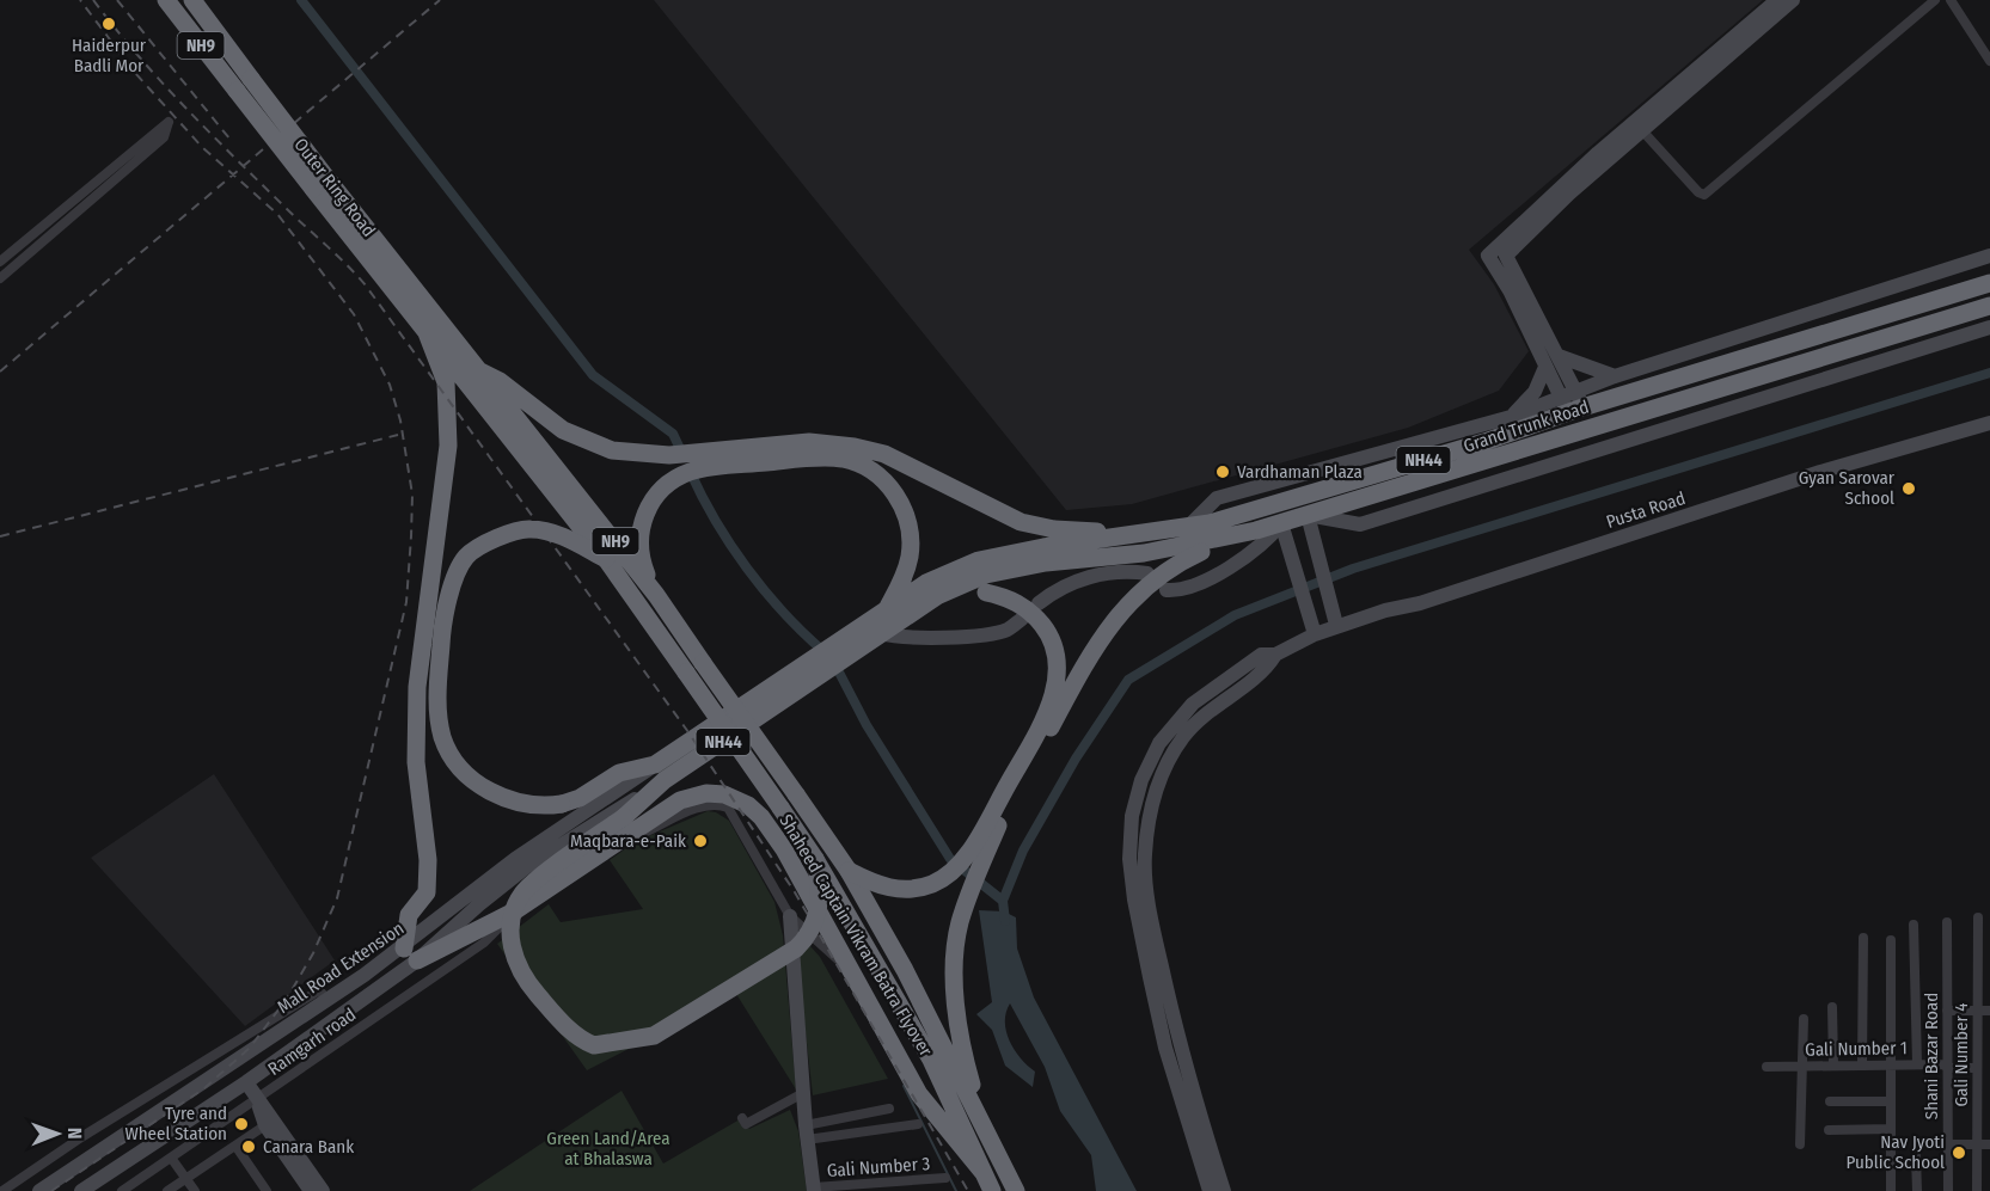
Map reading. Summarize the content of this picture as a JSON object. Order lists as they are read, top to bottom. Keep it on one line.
{"streets":{"highway":["NH9","Outer Ring Road","Grand Trunk Road","NH44","Shaheed Captain Vikram Batra Flyover"],"main road":["Pusta Road","Mall Road Extension"],"street":["Ramgarh road","Gali Number 1","Gali Number 4","Shani Bazar Road","Gali Number 3"]},"crossings":[["Outer Ring Road","Shaheed Captain Vikram Batra Flyover"],["Grand Trunk Road","NH44"],["NH44","Mall Road Extension"],["Gali Number 1","Gali Number 4"],["Gali Number 1","Shani Bazar Road"]],"parks":["Green Land/Area at Bhalaswa"],"places":["Haiderpur Badli Mor","Vardhaman Plaza","Gyan Sarovar School","Maqbara-e-Paik","Tyre and Wheel Station","Canara Bank","Nav Jyoti Public School"],"north":"right"}
